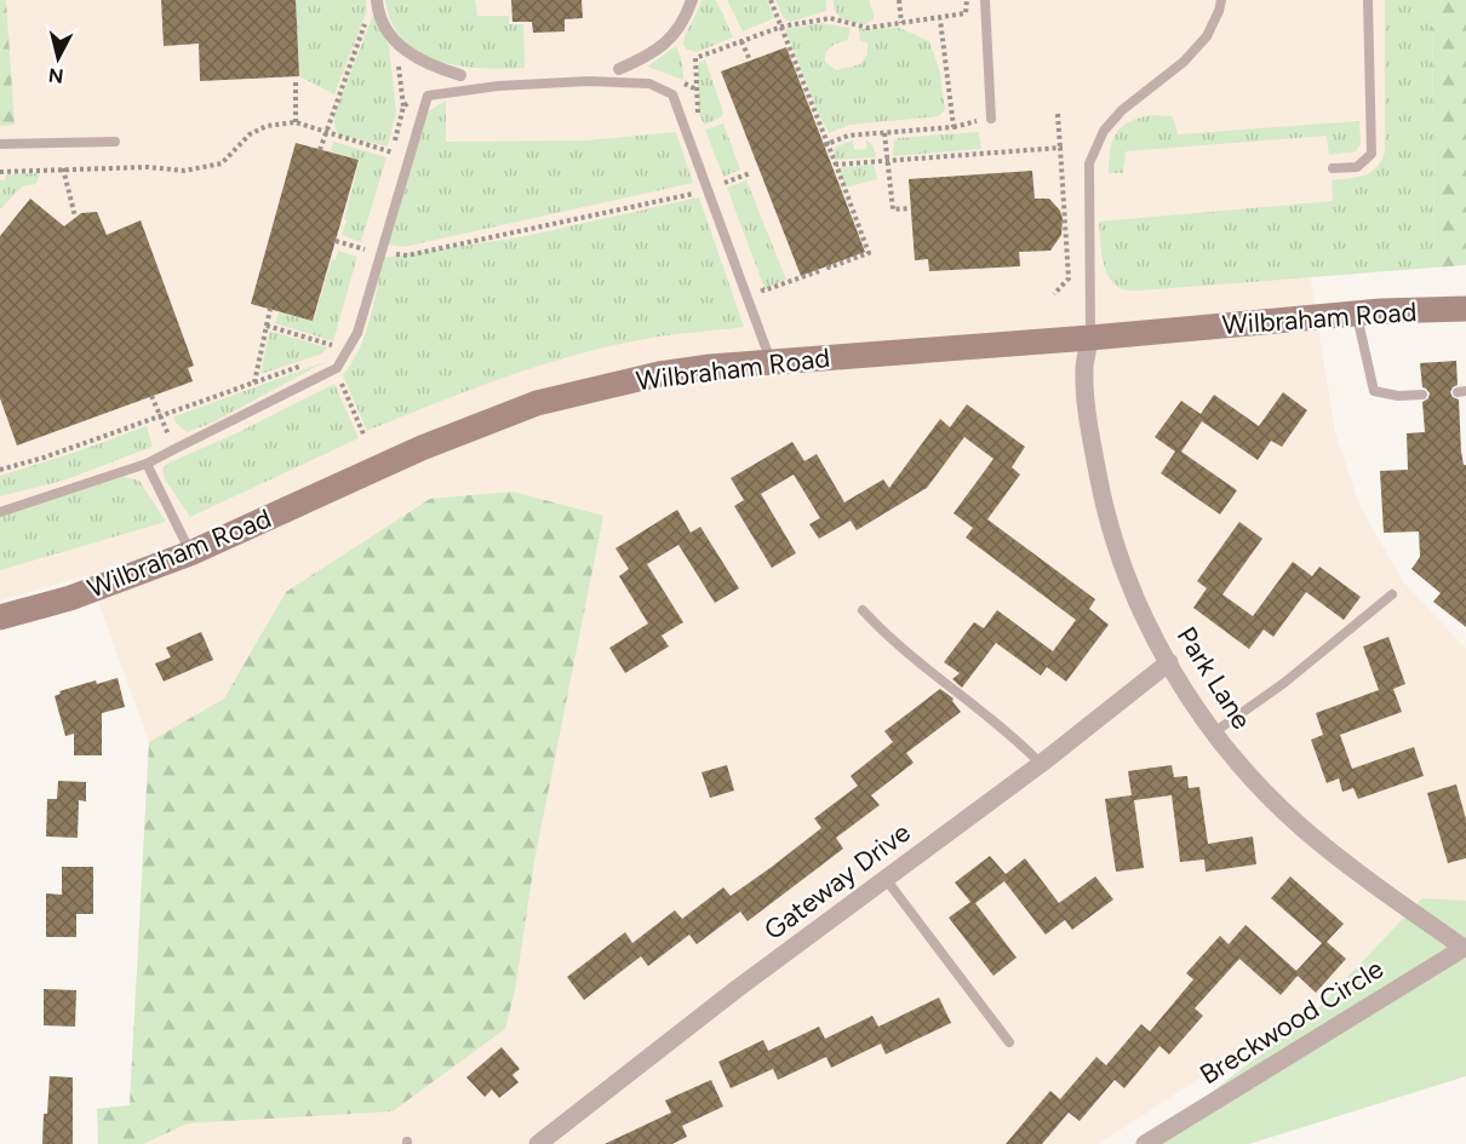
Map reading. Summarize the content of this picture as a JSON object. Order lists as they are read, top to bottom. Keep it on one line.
{"streets":{"main road":["Wilbraham Road"],"street":["Park Lane","Gateway Drive","Breckwood Circle"]},"crossings":[["Wilbraham Road","Park Lane"],["Park Lane","Gateway Drive"],["Park Lane","Breckwood Circle"]],"north":"bottom"}
